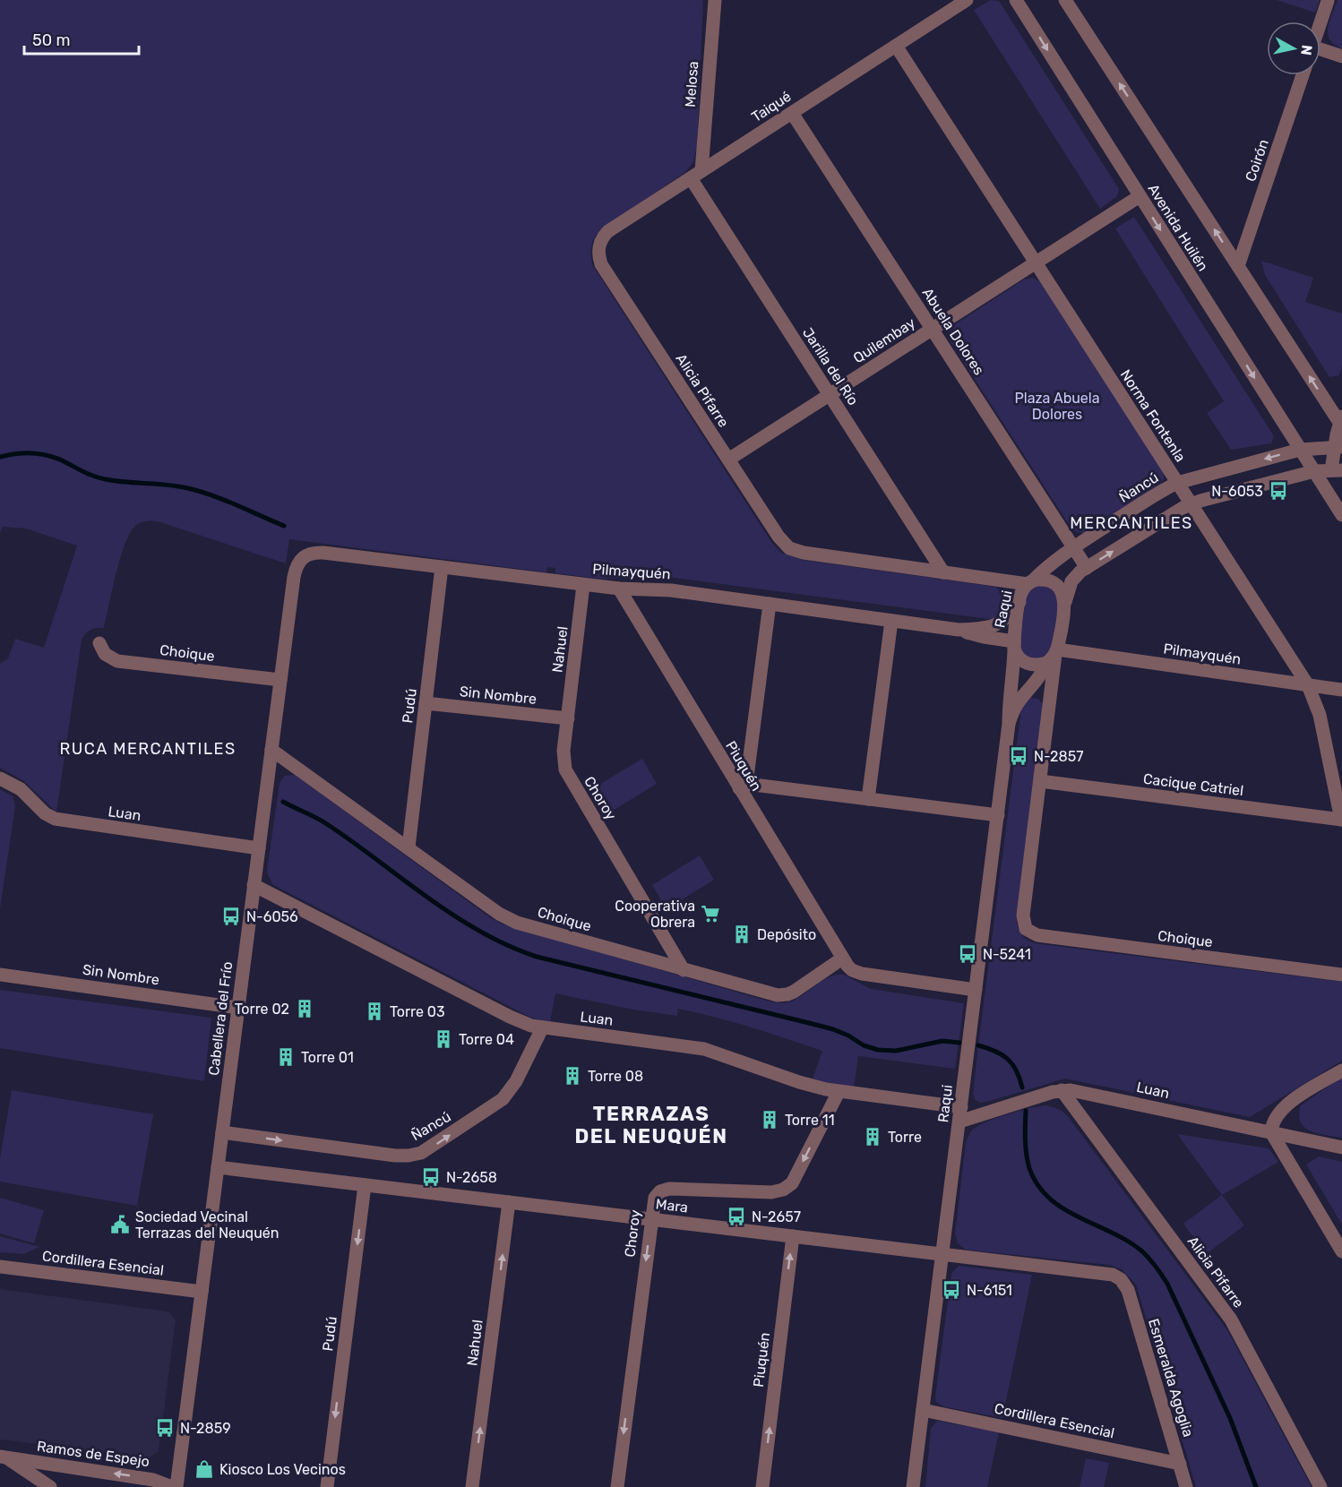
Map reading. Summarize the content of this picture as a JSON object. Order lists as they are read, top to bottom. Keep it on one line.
{"streets":{"street":["Melosa","Taiqué","Coirón","Avenida Huilén","Abuela Dolores","Quilembay","Jarilla del Río","Alicia Pifarre","Norma Fontenla","Ñancú","Pilmayquén","Raqui","Nahuel","Choique","Sin Nombre","Pudú","Piuquén","Cacique Catriel","Choroy","Luan","Cabellera del Frío","Mara","Cordillera Esencial","Esmeralda Agoglia","Ramos de Espejo"]},"crossings":[["Melosa","Taiqué"],["Melosa","Jarilla del Río"],["Taiqué","Abuela Dolores"],["Taiqué","Jarilla del Río"],["Taiqué","Alicia Pifarre"],["Taiqué","Norma Fontenla"],["Coirón","Avenida Huilén"],["Avenida Huilén","Quilembay"],["Avenida Huilén","Ñancú"],["Abuela Dolores","Quilembay"],["Abuela Dolores","Ñancú"],["Quilembay","Jarilla del Río"],["Quilembay","Alicia Pifarre"],["Quilembay","Norma Fontenla"],["Jarilla del Río","Alicia Pifarre"],["Alicia Pifarre","Luan"],["Norma Fontenla","Ñancú"],["Norma Fontenla","Pilmayquén"],["Norma Fontenla","Cacique Catriel"],["Ñancú","Raqui"],["Ñancú","Luan"],["Ñancú","Cabellera del Frío"],["Pilmayquén","Raqui"],["Pilmayquén","Nahuel"],["Pilmayquén","Pudú"],["Pilmayquén","Piuquén"],["Pilmayquén","Cabellera del Frío"],["Raqui","Choique"],["Raqui","Cacique Catriel"],["Raqui","Luan"],["Raqui","Mara"],["Raqui","Cordillera Esencial"],["Nahuel","Sin Nombre"],["Nahuel","Choroy"],["Nahuel","Mara"],["Choique","Pudú"],["Choique","Piuquén"],["Choique","Choroy"],["Choique","Cabellera del Frío"],["Sin Nombre","Pudú"],["Sin Nombre","Choroy"],["Sin Nombre","Cabellera del Frío"],["Pudú","Mara"],["Piuquén","Mara"],["Choroy","Luan"],["Choroy","Mara"],["Luan","Cabellera del Frío"],["Cabellera del Frío","Mara"],["Cabellera del Frío","Cordillera Esencial"],["Mara","Esmeralda Agoglia"],["Cordillera Esencial","Esmeralda Agoglia"]],"one_way":["Nahuel","Pudú","Piuquén","Choroy"],"districts":["MERCANTILES","RUCA MERCANTILES","TERRAZAS DEL NEUQUÉN"],"parks":["Plaza Abuela Dolores"],"places":{"bus stop":["N-6053","N-2857","N-6056","N-5241","N-2658","N-2657","N-6151","N-2859"],"supermarket":["Cooperativa Obrera"],"building":["Depósito","Torre 02","Torre 03","Torre 04","Torre 01","Torre 08","Torre 11","Torre"],"public building":["Sociedad Vecinal Terrazas del Neuquén"],"shop":["Kiosco Los Vecinos"]},"scale_bar":"50 m","north":"right"}
